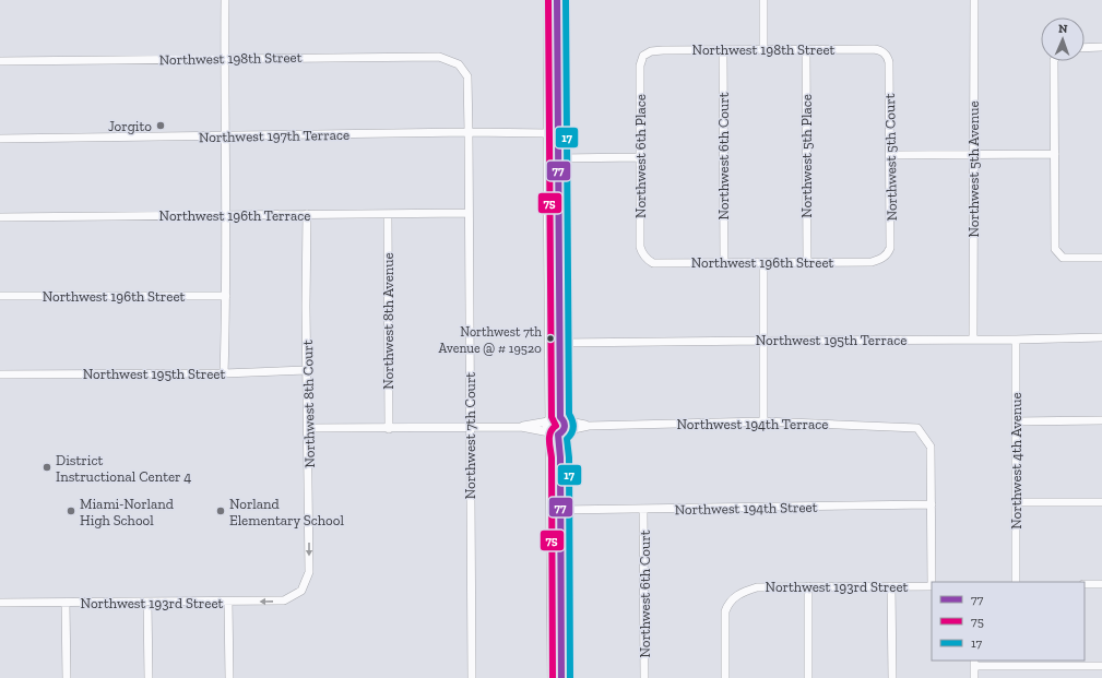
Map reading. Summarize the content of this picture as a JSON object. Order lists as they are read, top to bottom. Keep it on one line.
{"streets":{"street":["Northwest 198th Street","Northwest 197th Terrace","Northwest 6th Place","Northwest 6th Court","Northwest 5th Place","Northwest 5th Court","Northwest 5th Avenue","Northwest 196th Terrace","Northwest 196th Street","Northwest 8th Avenue","Northwest 195th Terrace","Northwest 195th Street","Northwest 8th Court","Northwest 194th Terrace","Northwest 7th Court","Northwest 4th Avenue","Northwest 194th Street","Northwest 193rd Street"]},"crossings":[["Northwest 198th Street","Northwest 6th Place"],["Northwest 198th Street","Northwest 6th Court"],["Northwest 198th Street","Northwest 5th Place"],["Northwest 198th Street","Northwest 5th Court"],["Northwest 198th Street","Northwest 7th Court"],["Northwest 197th Terrace","Northwest 7th Court"],["Northwest 6th Place","Northwest 196th Street"],["Northwest 6th Court","Northwest 196th Street"],["Northwest 6th Court","Northwest 194th Street"],["Northwest 5th Place","Northwest 196th Street"],["Northwest 5th Court","Northwest 196th Street"],["Northwest 5th Avenue","Northwest 195th Terrace"],["Northwest 196th Terrace","Northwest 8th Avenue"],["Northwest 196th Terrace","Northwest 8th Court"],["Northwest 196th Terrace","Northwest 7th Court"],["Northwest 8th Avenue","Northwest 194th Terrace"],["Northwest 195th Terrace","Northwest 4th Avenue"],["Northwest 195th Street","Northwest 8th Court"],["Northwest 8th Court","Northwest 194th Terrace"],["Northwest 8th Court","Northwest 193rd Street"],["Northwest 194th Terrace","Northwest 7th Court"],["Northwest 194th Terrace","Northwest 194th Street"]],"one_way":["Northwest 8th Court"],"places":["Jorgito","Northwest 7th Avenue @ # 19520","District Instructional Center 4","Miami-Norland High School","Norland Elementary School"],"lines":["transit line 77","transit line 75","transit line 17"],"legend":["77","75","17"],"north":"top"}
